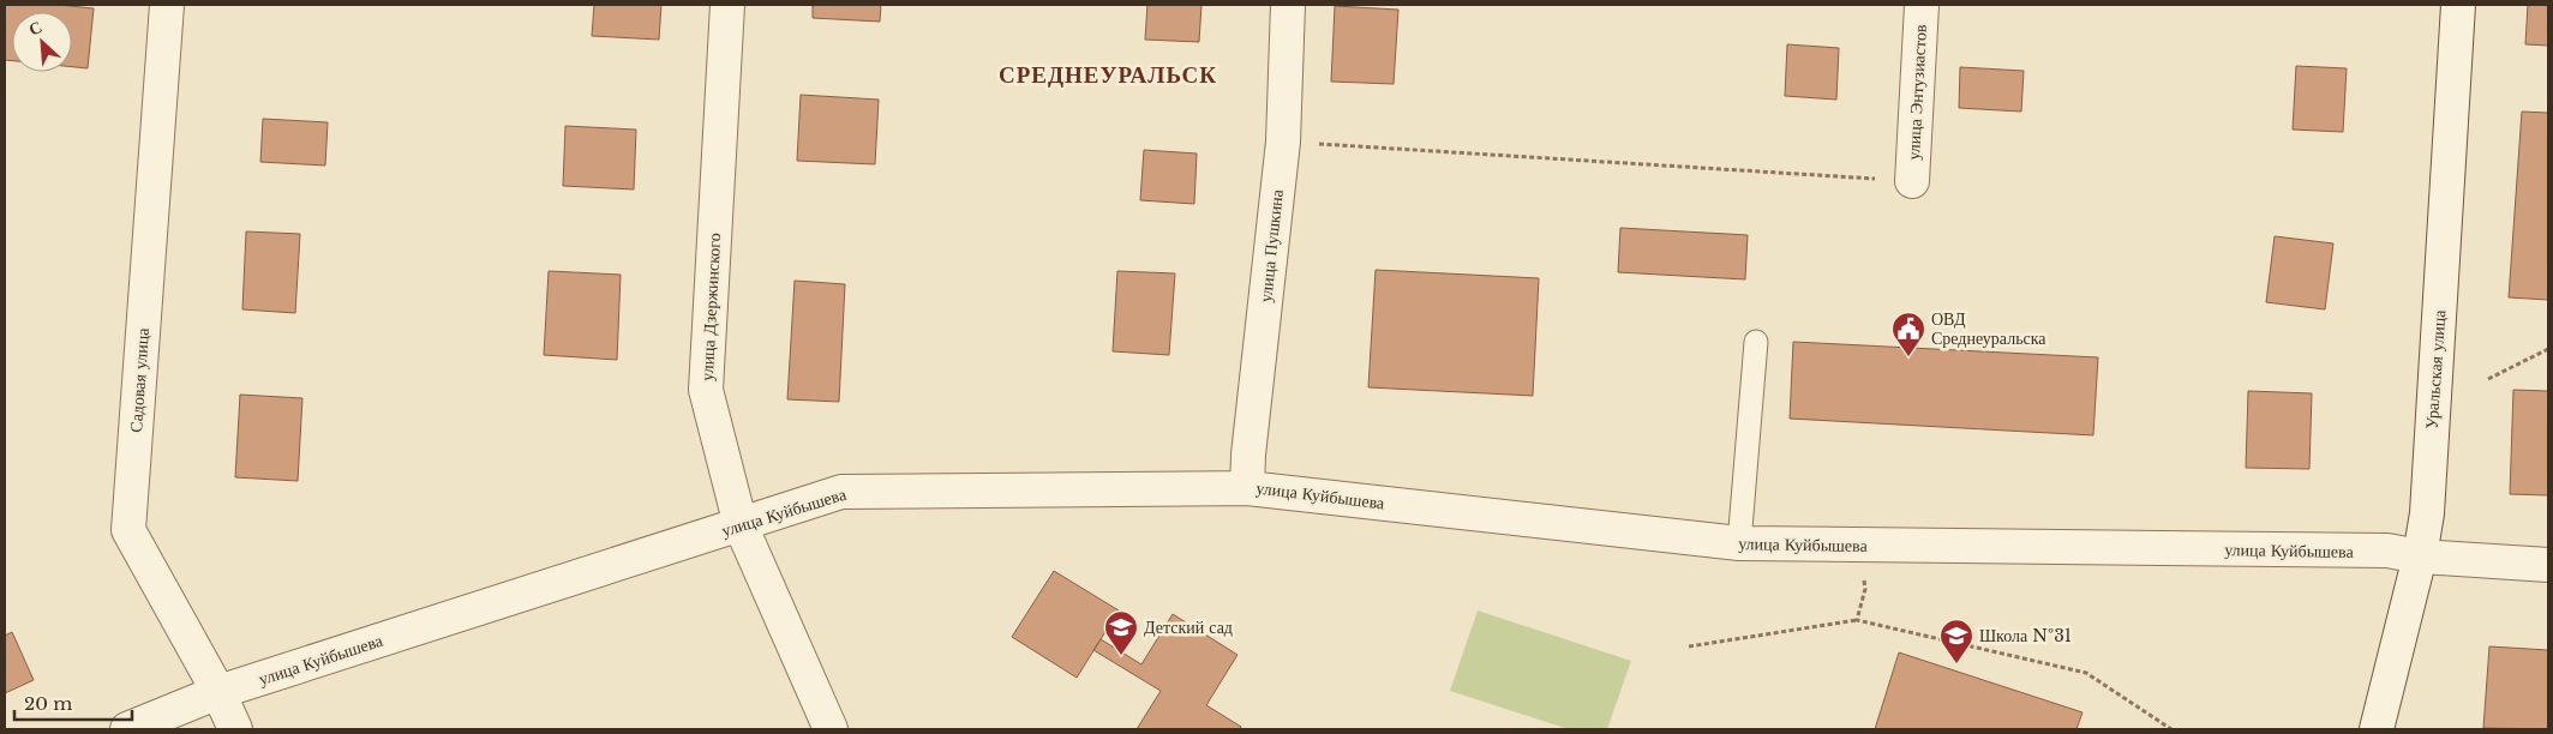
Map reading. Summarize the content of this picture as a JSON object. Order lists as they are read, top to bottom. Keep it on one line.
{"streets":{"street":["улица Энтузиастов","улица Пушкина","улица Дзержинского","Уральская улица","Садовая улица","улица Куйбышева"]},"crossings":[["улица Пушкина","улица Куйбышева"],["улица Дзержинского","улица Куйбышева"],["Уральская улица","улица Куйбышева"],["Садовая улица","улица Куйбышева"]],"districts":["СРЕДНЕУРАЛЬСК"],"places":{"public building":["ОВД Среднеуральска"],"school or university":["Детский сад","Школа №31"]},"scale_bar":"20 m","north":"top left"}
